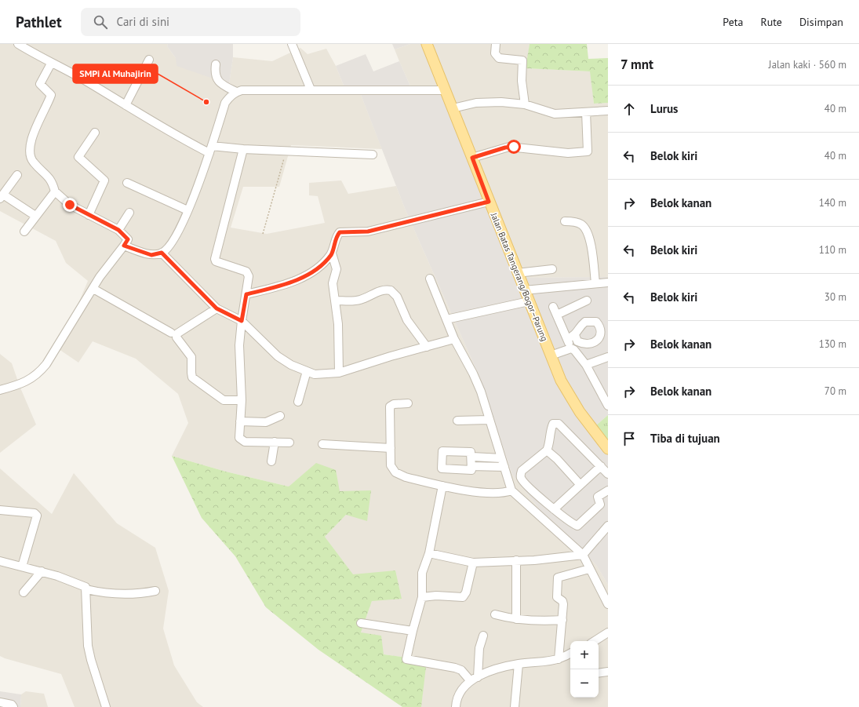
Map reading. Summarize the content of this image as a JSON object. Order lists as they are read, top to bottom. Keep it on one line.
{"streets":{"main road":["Jalan Batas Tangerang/Bogor–Parung"]},"places":["SMPi Al Muhajirin"],"page":{"header":"Pathlet","search":"Cari di sini","nav":["Peta","Rute","Disimpan"],"heading":["7 mnt","Jalan kaki · 560 m"],"list":[["Lurus","40 m"],["Belok kiri","40 m"],["Belok kanan","140 m"],["Belok kiri","110 m"],["Belok kiri","30 m"],["Belok kanan","130 m"],["Belok kanan","70 m"],"Tiba di tujuan"],"map_buttons":["+","−"]}}
